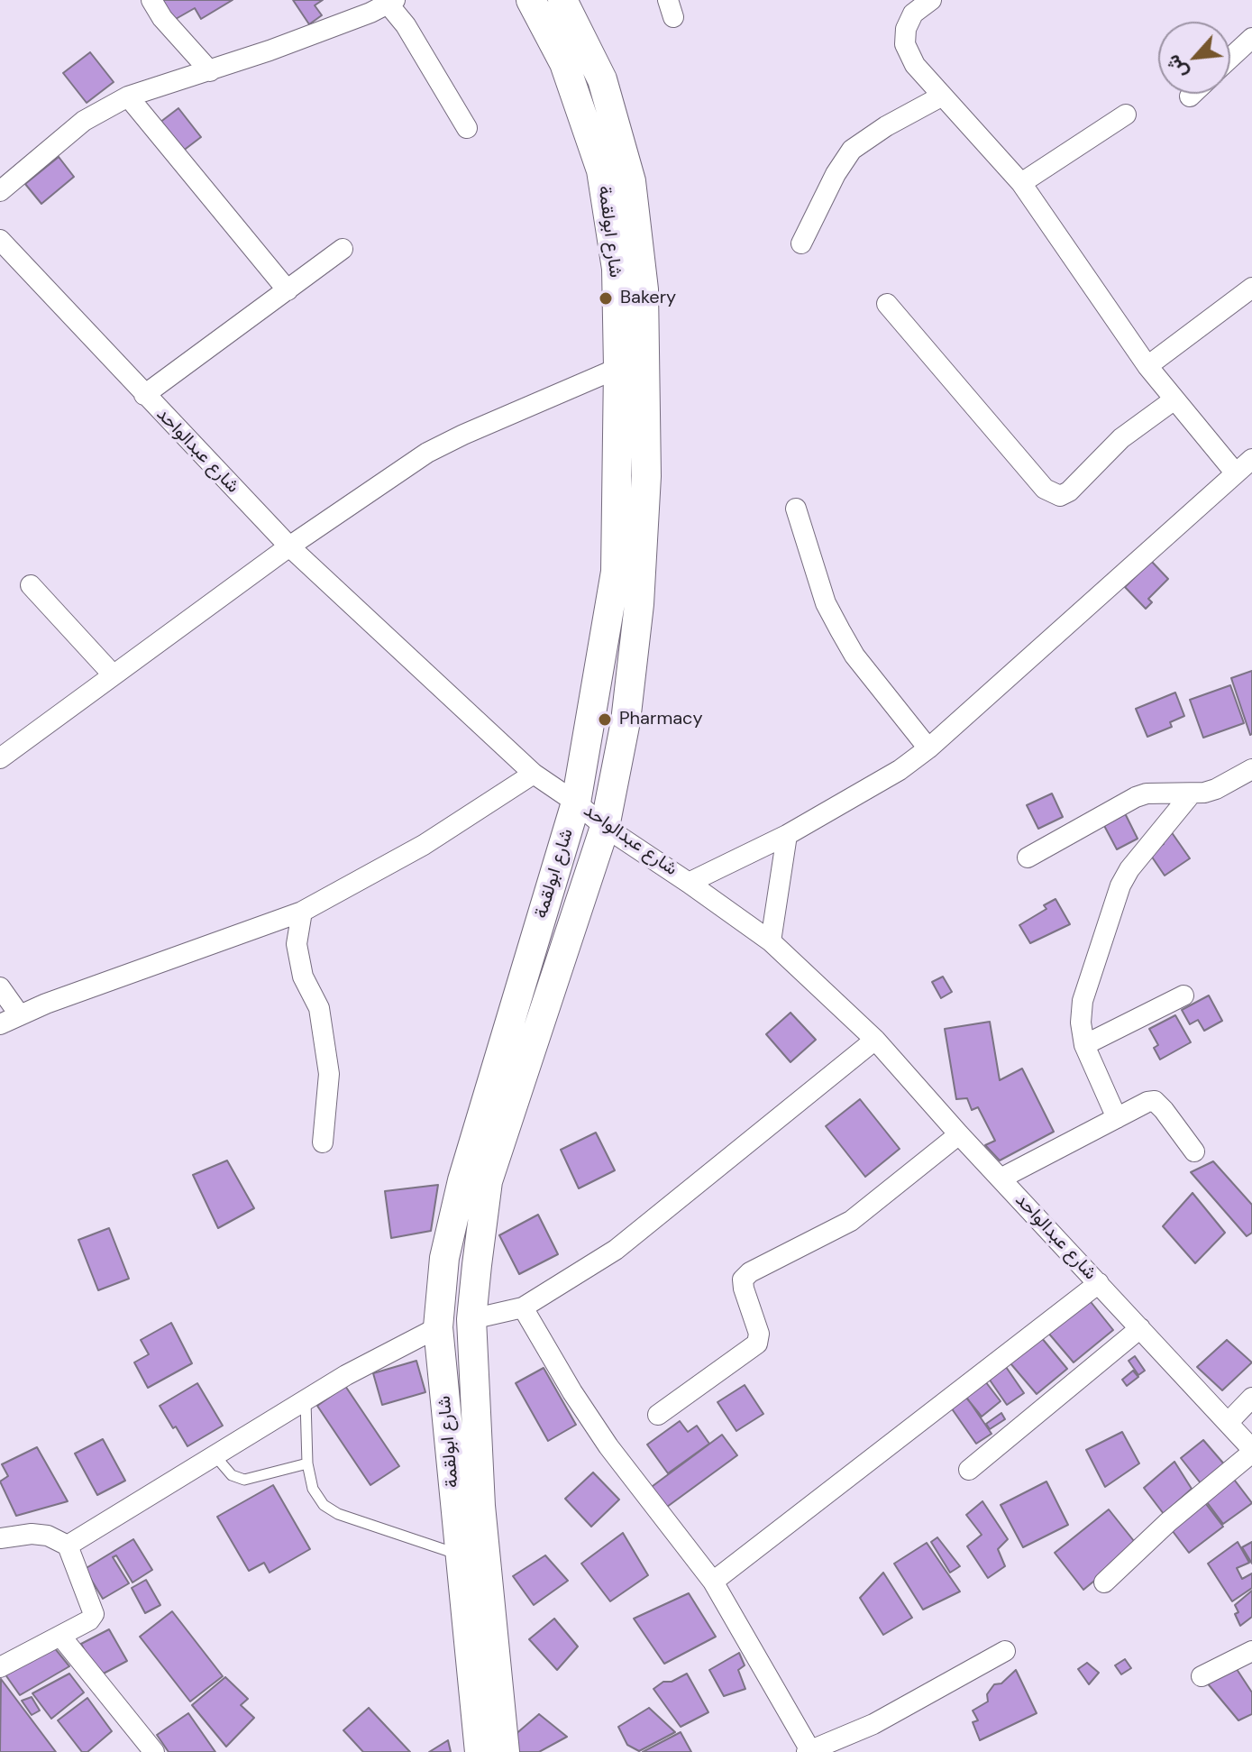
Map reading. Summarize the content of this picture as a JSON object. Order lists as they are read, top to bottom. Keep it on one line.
{"streets":{"street":["شارع ابولقمة","شارع عبدالواحد"]},"crossings":[["شارع ابولقمة","شارع عبدالواحد"]],"places":["Bakery","Pharmacy"],"north":"bottom left"}
